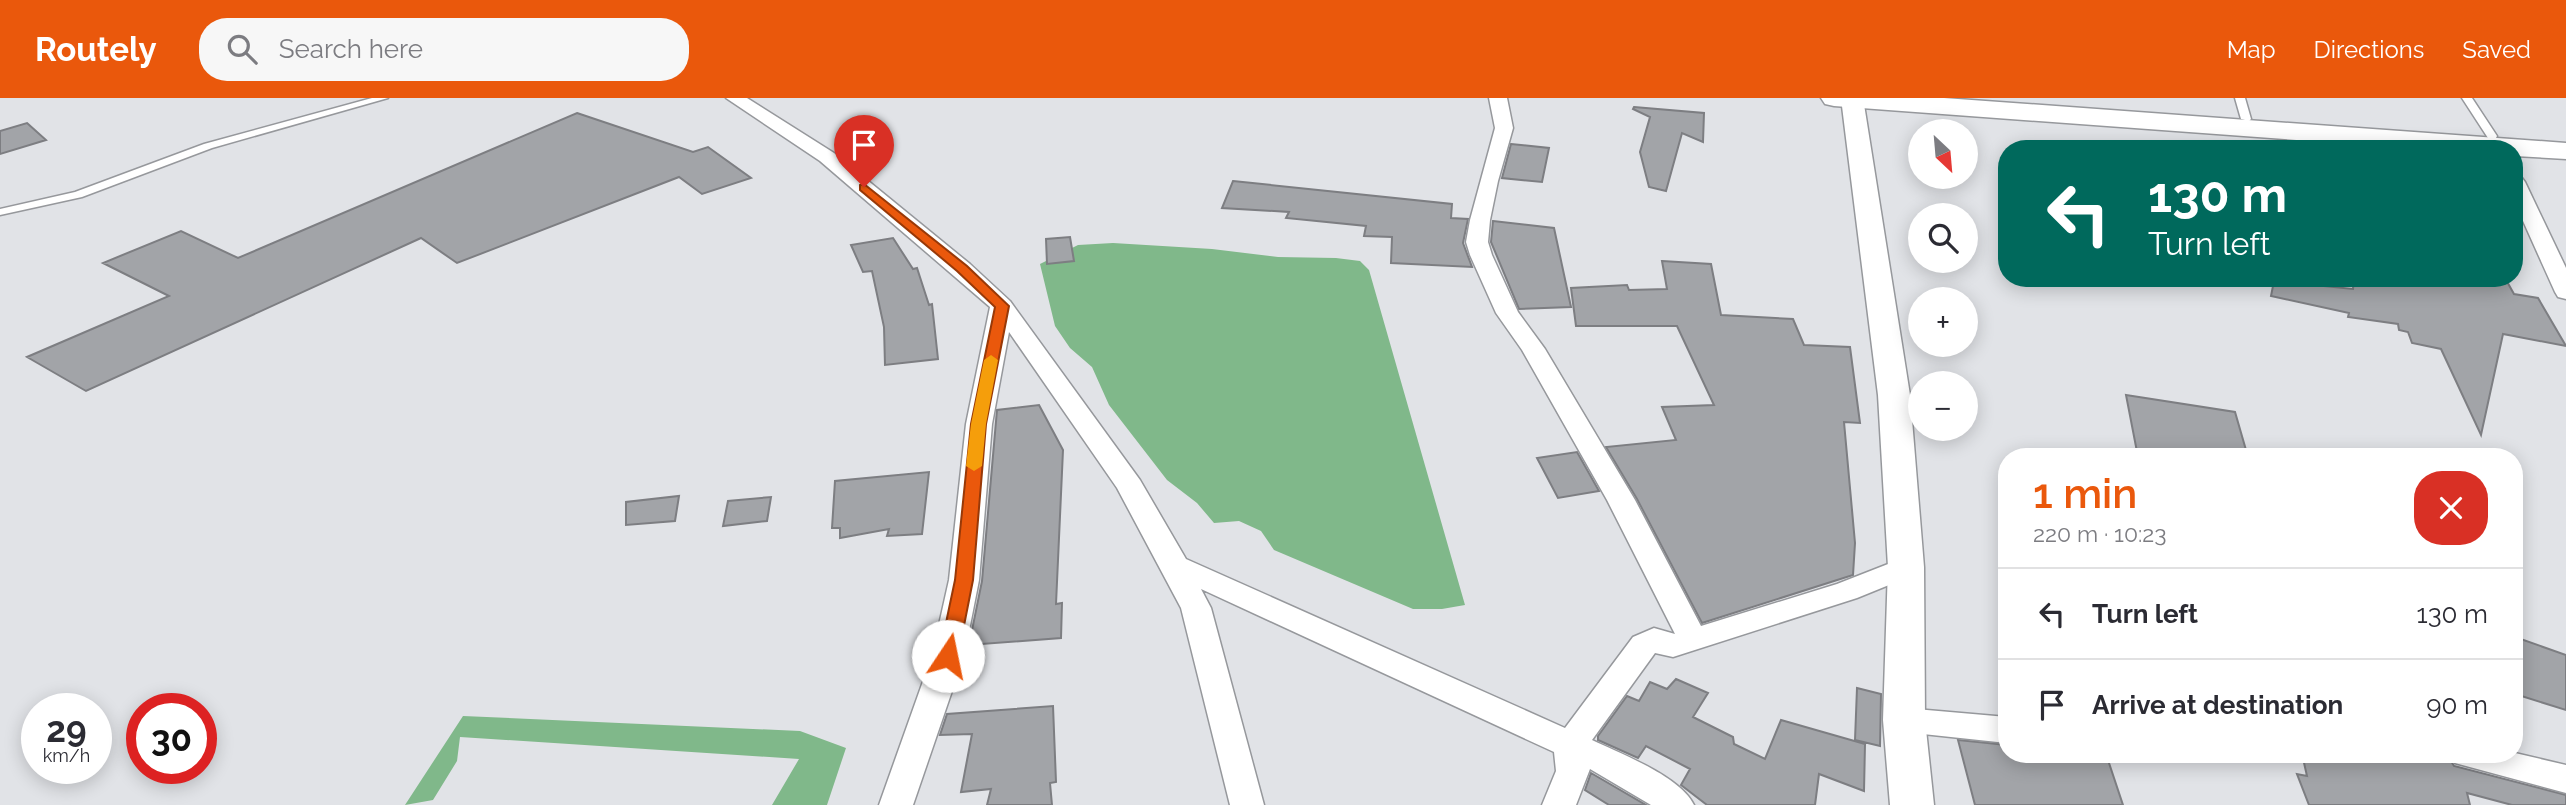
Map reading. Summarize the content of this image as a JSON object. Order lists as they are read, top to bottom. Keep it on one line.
{"north":"bottom right","page":{"header":"Routely","search":"Search here","nav":["Map","Directions","Saved"],"map_buttons":["+","−"],"turn":["130 m","Turn left"],"heading":["1 min","220 m · 10:23"],"list":[{"name":"Turn left","value":"130 m"},{"name":"Arrive at destination","value":"90 m"}],"speed":"29 km/h","limit":"30"}}
